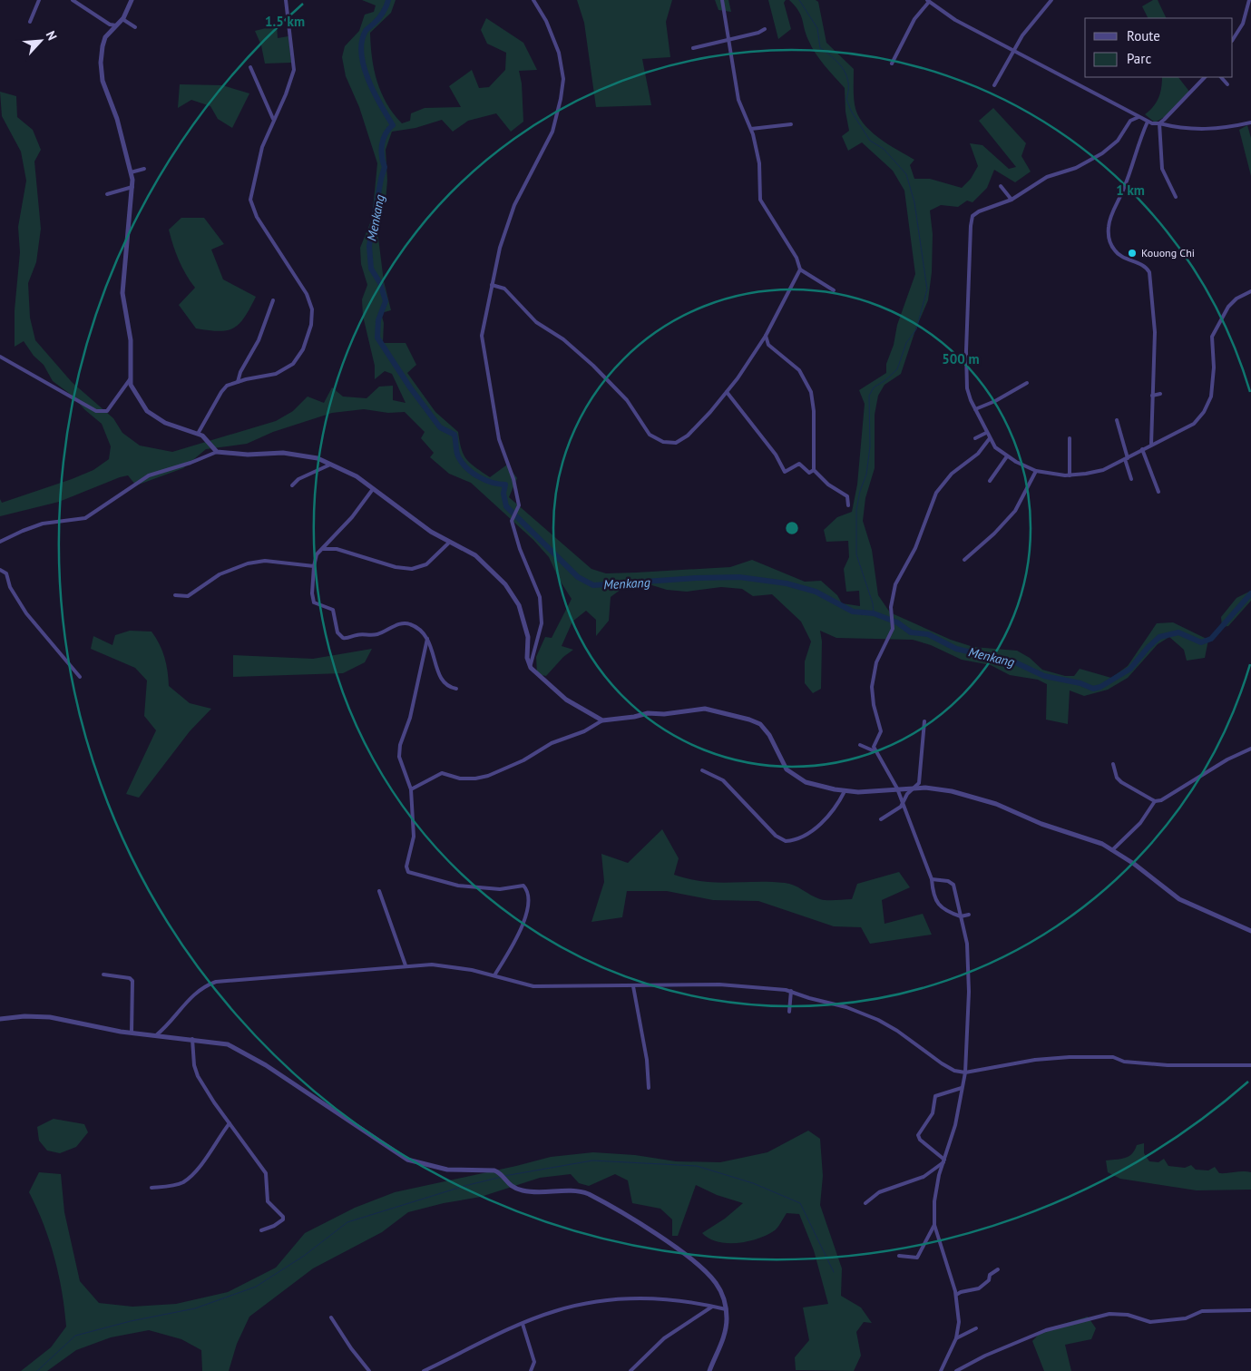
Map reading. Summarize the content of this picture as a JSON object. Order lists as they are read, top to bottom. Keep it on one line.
{"water":["Menkang"],"places":["Kouong Chi"],"legend":["Route","Parc"],"north":"top right","rings":["1.5 km","1 km","500 m"]}
